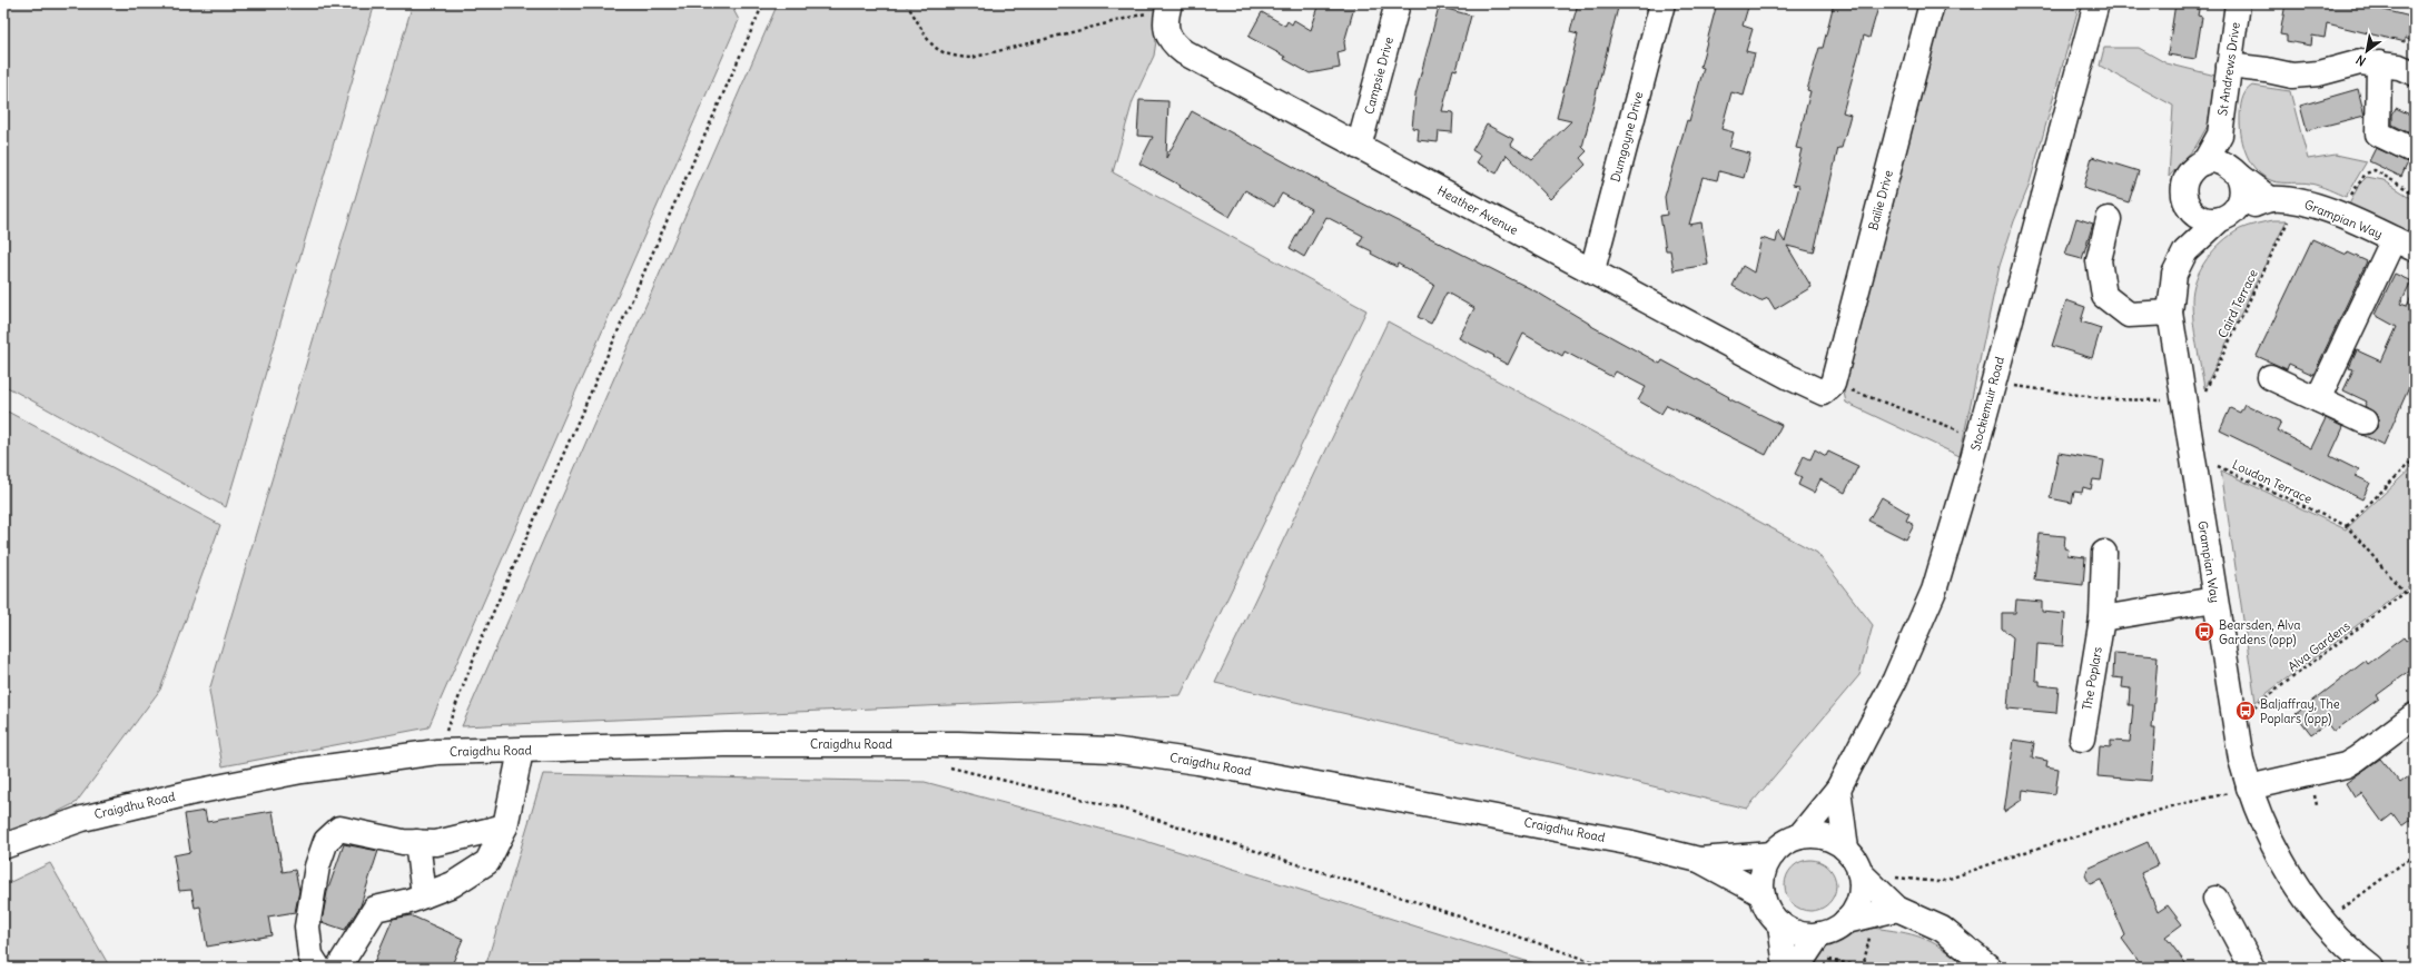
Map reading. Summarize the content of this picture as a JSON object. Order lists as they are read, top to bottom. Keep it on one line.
{"streets":{"street":["St Andrews Drive","Campsie Drive","Dumgoyne Drive","Bailie Drive","Heather Avenue","Grampian Way","Stockiemuir Road","The Poplars","Craigdhu Road"],"path":["Caird Terrace","Loudon Terrace","Alva Gardens"]},"crossings":[["St Andrews Drive","Grampian Way"],["Campsie Drive","Heather Avenue"],["Dumgoyne Drive","Heather Avenue"],["Bailie Drive","Heather Avenue"],["Grampian Way","Caird Terrace"],["Grampian Way","Loudon Terrace"],["Grampian Way","Alva Gardens"],["Stockiemuir Road","Craigdhu Road"]],"places":{"bus stop":["Bearsden, Alva Gardens (opp)","Baljaffray, The Poplars (opp)"]},"north":"bottom left"}
